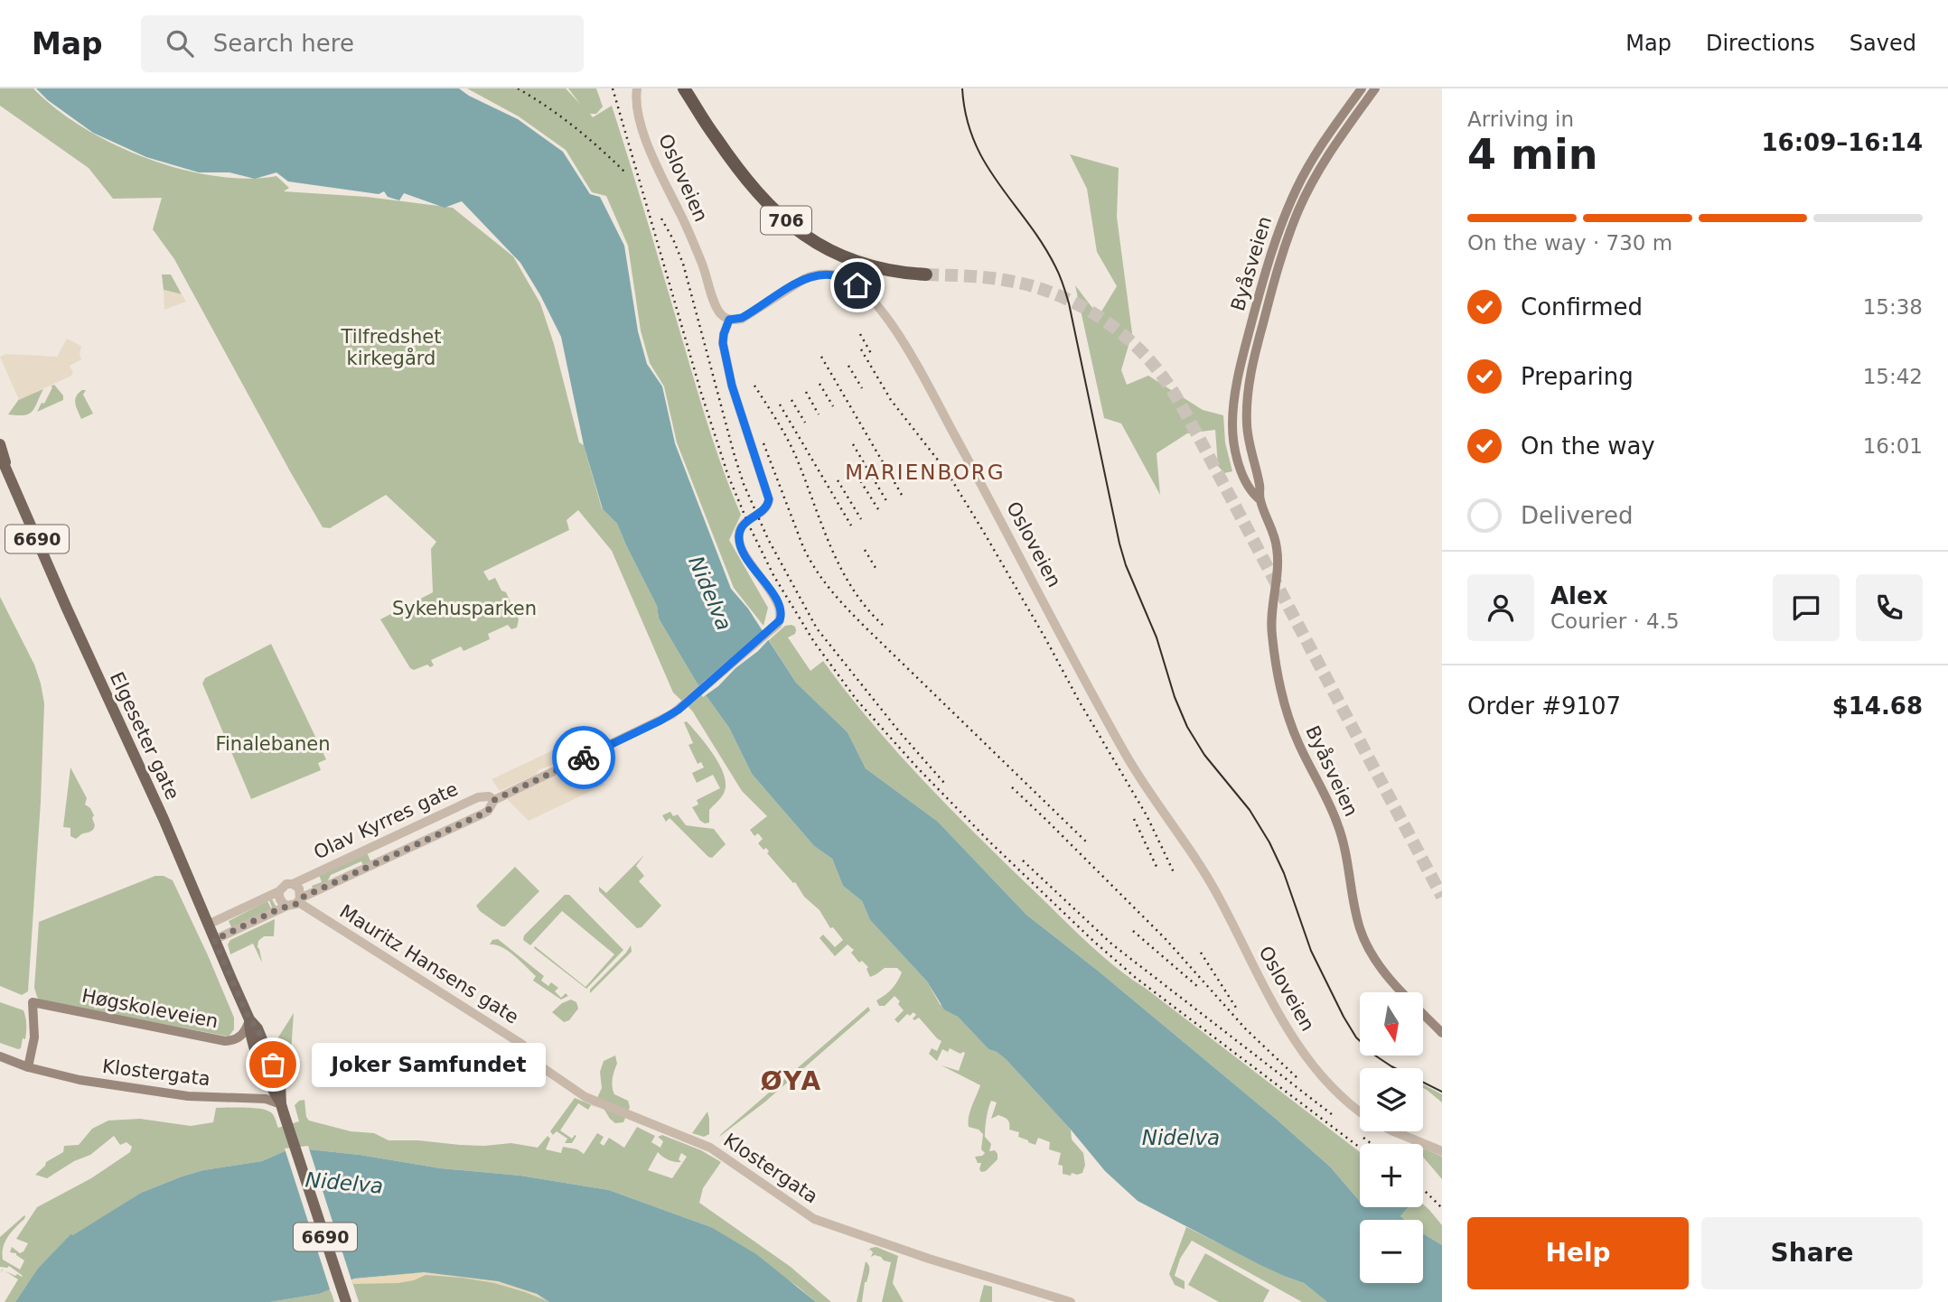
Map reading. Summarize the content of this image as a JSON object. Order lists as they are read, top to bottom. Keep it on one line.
{"streets":{"highway":["706"],"main road":["Byåsveien","6690","Elgeseter gate","Høgskoleveien","Klostergata"],"street":["Osloveien","Olav Kyrres gate","Mauritz Hansens gate"]},"crossings":[["Osloveien","Olav Kyrres gate"],["6690","Elgeseter gate"],["6690","Klostergata"],["Elgeseter gate","Høgskoleveien"],["Elgeseter gate","Klostergata"],["Olav Kyrres gate","Mauritz Hansens gate"],["Mauritz Hansens gate","Klostergata"],["Høgskoleveien","Klostergata"]],"districts":["MARIENBORG","ØYA"],"water":["Nidelva"],"parks":["Tilfredshet kirkegård","Sykehusparken","Finalebanen"],"places":["Joker Samfundet"],"north":"bottom","page":{"header":"Map","search":"Search here","nav":["Map","Directions","Saved"],"heading":["4 min","Arriving in","16:09–16:14"],"panel":["Alex","Courier · 4.5","Order #9107","$14.68"],"bar":"On the way · 730 m","list":[["Confirmed","15:38"],["Preparing","15:42"],["On the way","16:01"],"Delivered"],"map_buttons":["+","−"],"bubble":"Joker Samfundet","buttons":["Help","Share"]}}
